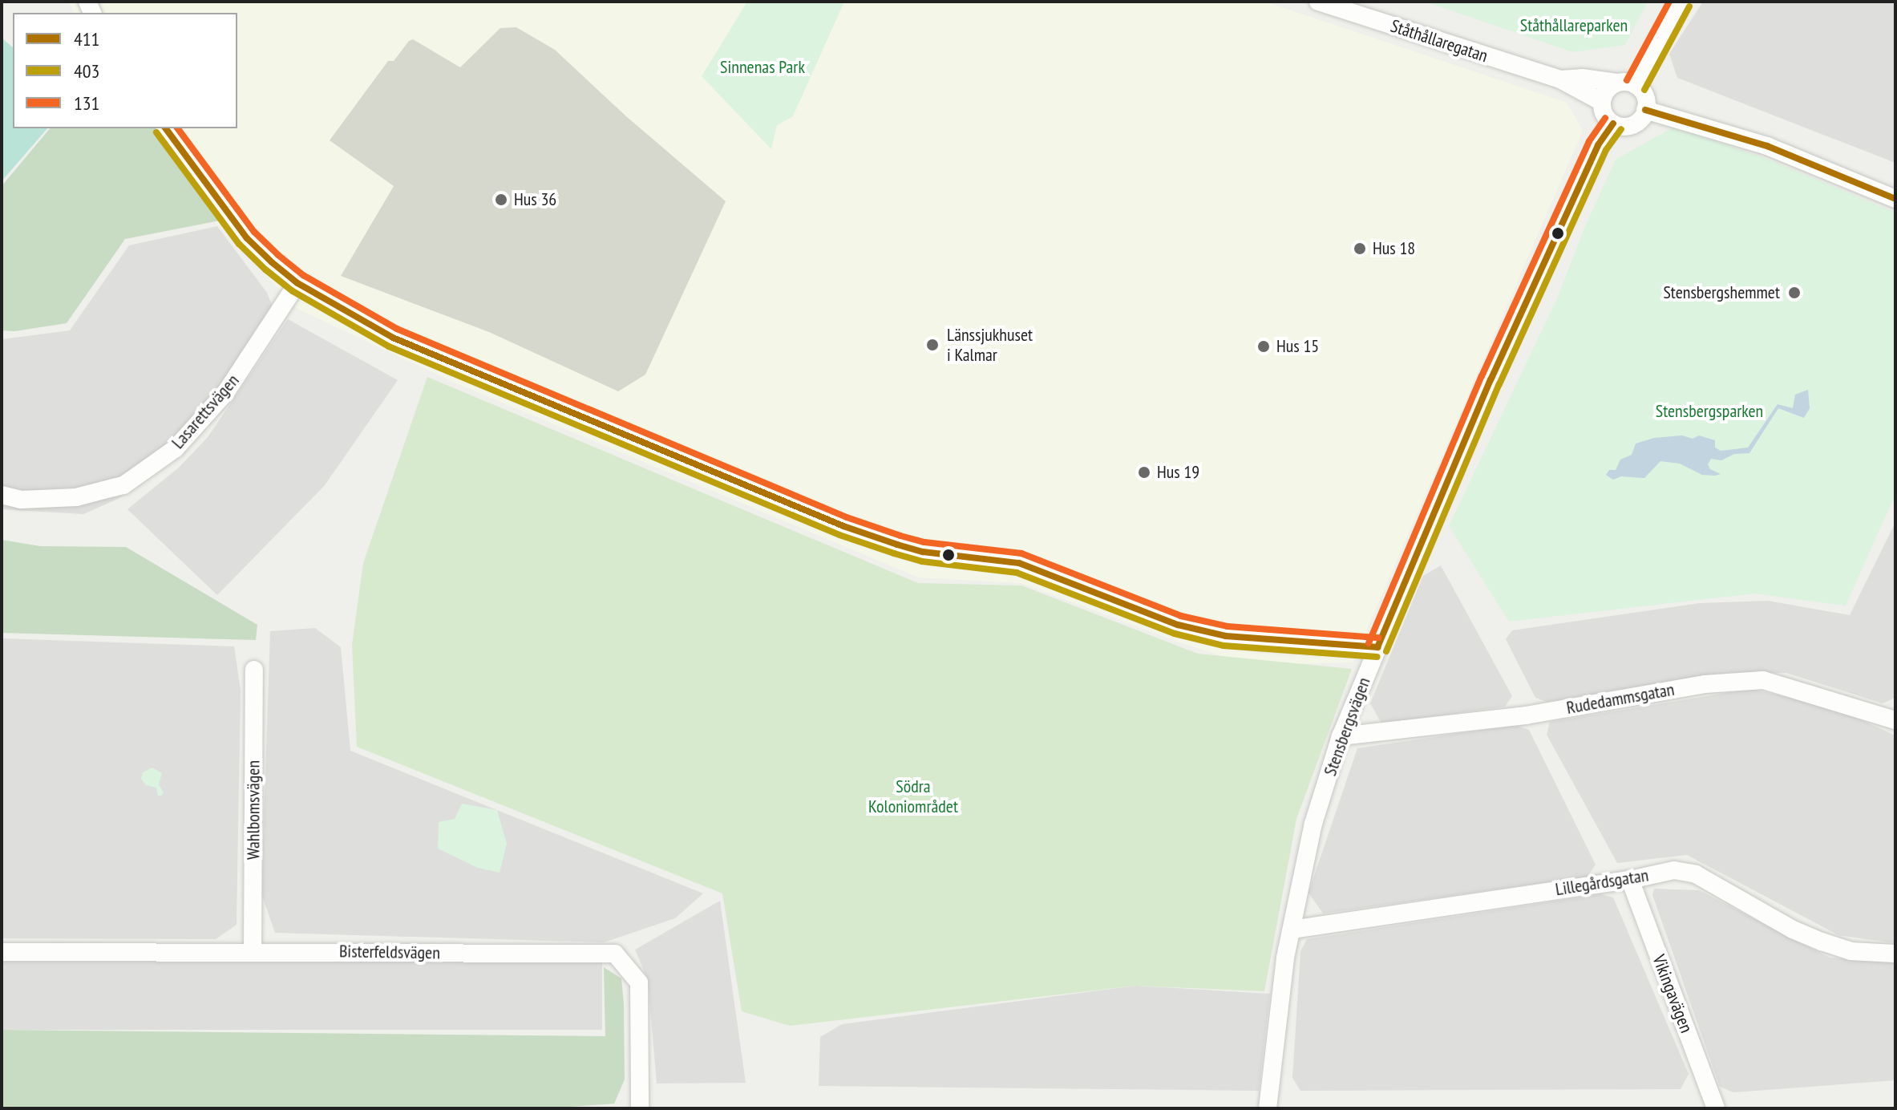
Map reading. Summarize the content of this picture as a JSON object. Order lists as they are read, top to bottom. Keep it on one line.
{"streets":{"street":["Ståthållaregatan","Lasarettsvägen","Rudedammsgatan","Stensbergsvägen","Wahlbomsvägen","Lillegårdsgatan","Bisterfeldsvägen","Vikingavägen"]},"crossings":[["Ståthållaregatan","Stensbergsvägen"],["Rudedammsgatan","Stensbergsvägen"],["Stensbergsvägen","Lillegårdsgatan"],["Wahlbomsvägen","Bisterfeldsvägen"],["Lillegårdsgatan","Vikingavägen"]],"parks":["Ståthållareparken","Sinnenas Park","Stensbergsparken","Södra Koloniområdet"],"places":["Hus 36","Hus 18","Stensbergshemmet","Länssjukhuset i Kalmar","Hus 15","Hus 19"],"lines":["transit line 131","transit line 403","transit line 411"],"legend":["411","403","131"]}
